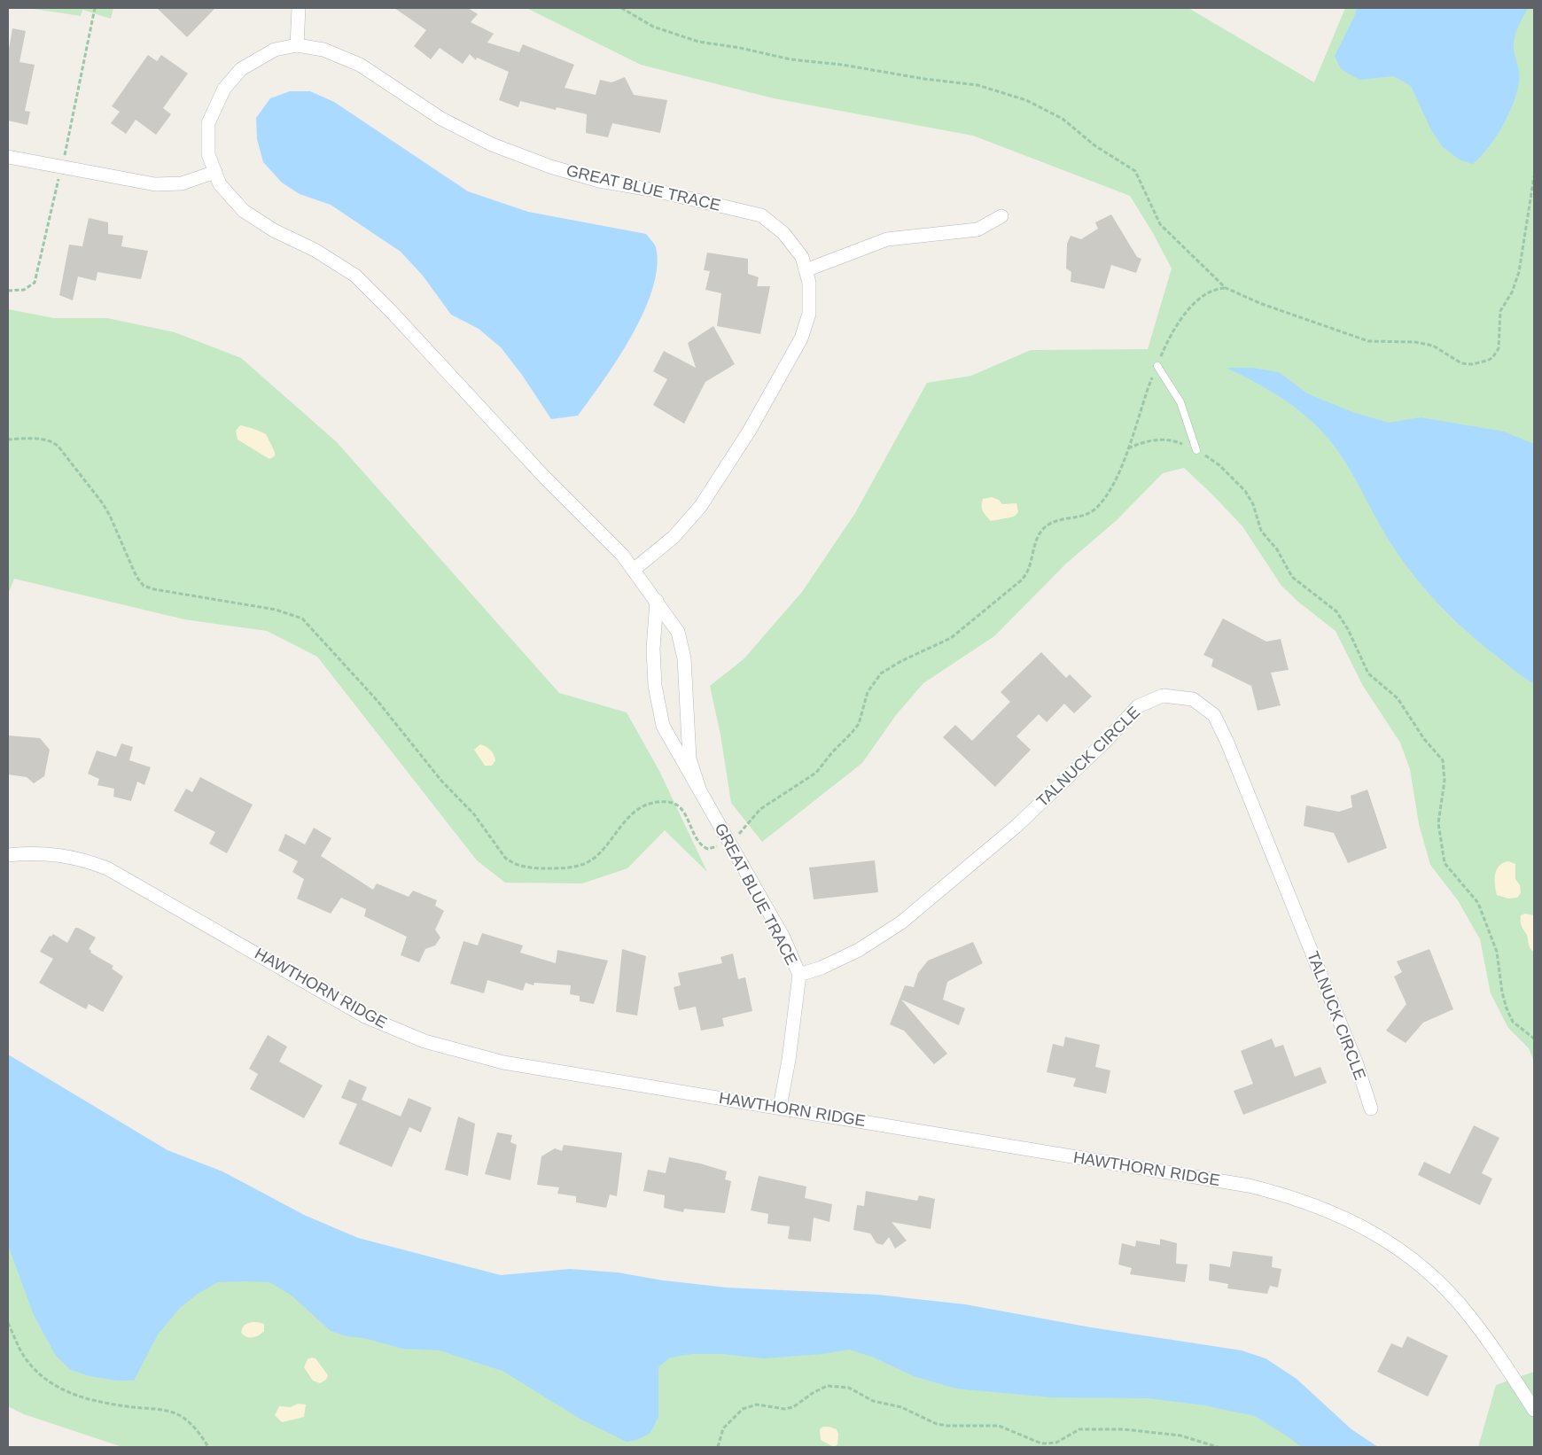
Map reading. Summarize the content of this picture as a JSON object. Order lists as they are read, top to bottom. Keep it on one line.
{"streets":{"street":["GREAT BLUE TRACE","TALNUCK CIRCLE","HAWTHORN RIDGE"]},"crossings":[["GREAT BLUE TRACE","TALNUCK CIRCLE"],["GREAT BLUE TRACE","HAWTHORN RIDGE"]]}
